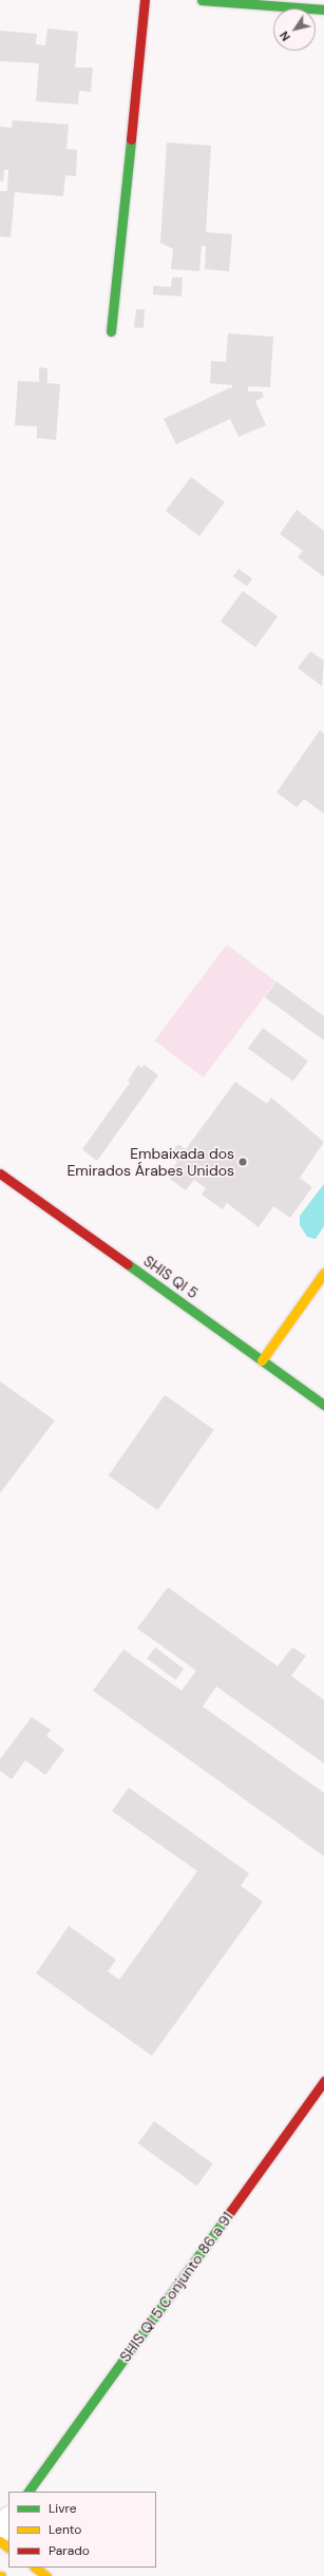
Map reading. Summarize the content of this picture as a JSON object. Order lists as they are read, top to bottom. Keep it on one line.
{"streets":{"street":["SHIS QI 5","SHIS QI 5 Conjunto 86 a 91"]},"places":["Embaixada dos Emirados Árabes Unidos"],"legend":["Livre","Lento","Parado"],"north":"bottom left"}
